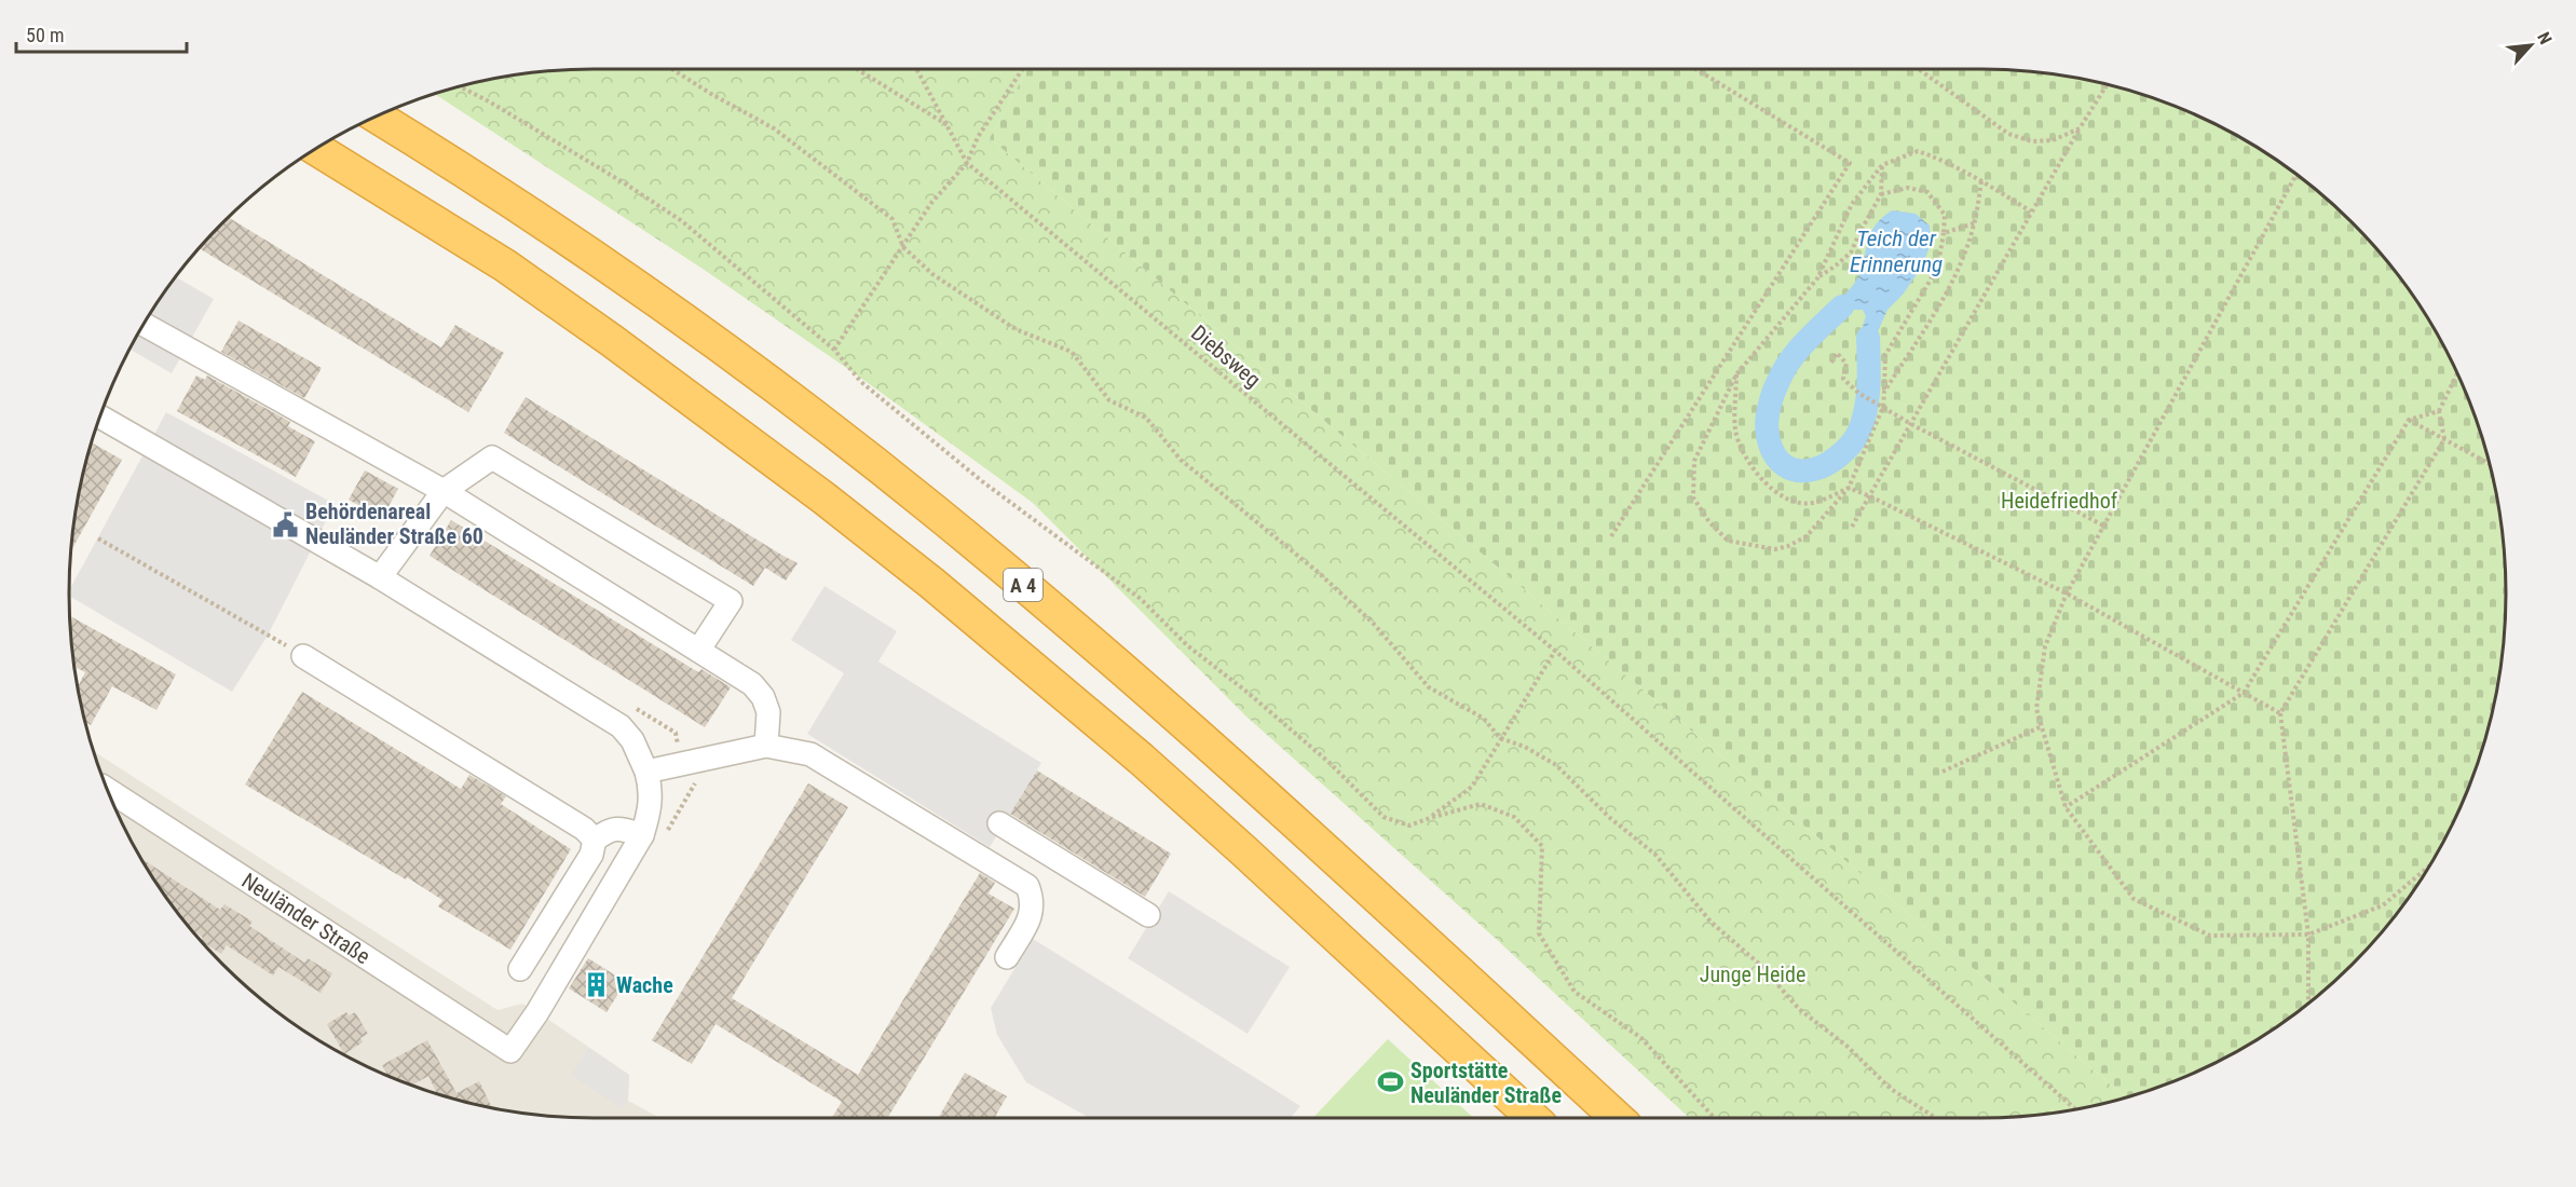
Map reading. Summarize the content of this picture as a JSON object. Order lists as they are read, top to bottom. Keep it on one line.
{"streets":{"highway":["A 4"],"street":["Neuländer Straße"],"path":["Diebsweg"]},"water":["Teich der Erinnerung"],"parks":["Heidefriedhof","Junge Heide"],"places":{"public building":["Behördenareal Neuländer Straße 60"],"building":["Wache"],"sports":["Sportstätte Neuländer Straße"]},"scale_bar":"50 m","north":"top right"}
